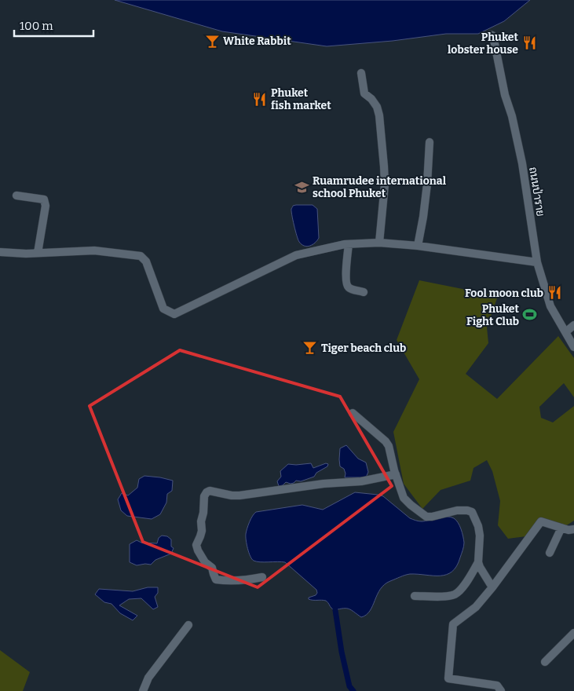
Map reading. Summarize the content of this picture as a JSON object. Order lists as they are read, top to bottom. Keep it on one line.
{"streets":{"street":["ถนนป่าราย"]},"places":{"bar":["White Rabbit","Tiger beach club"],"restaurant":["Phuket lobster house","Phuket fish market","Fool moon club"],"school or university":["Ruamrudee international school Phuket"],"sports":["Phuket Fight Club"]},"scale_bar":"100 m"}
